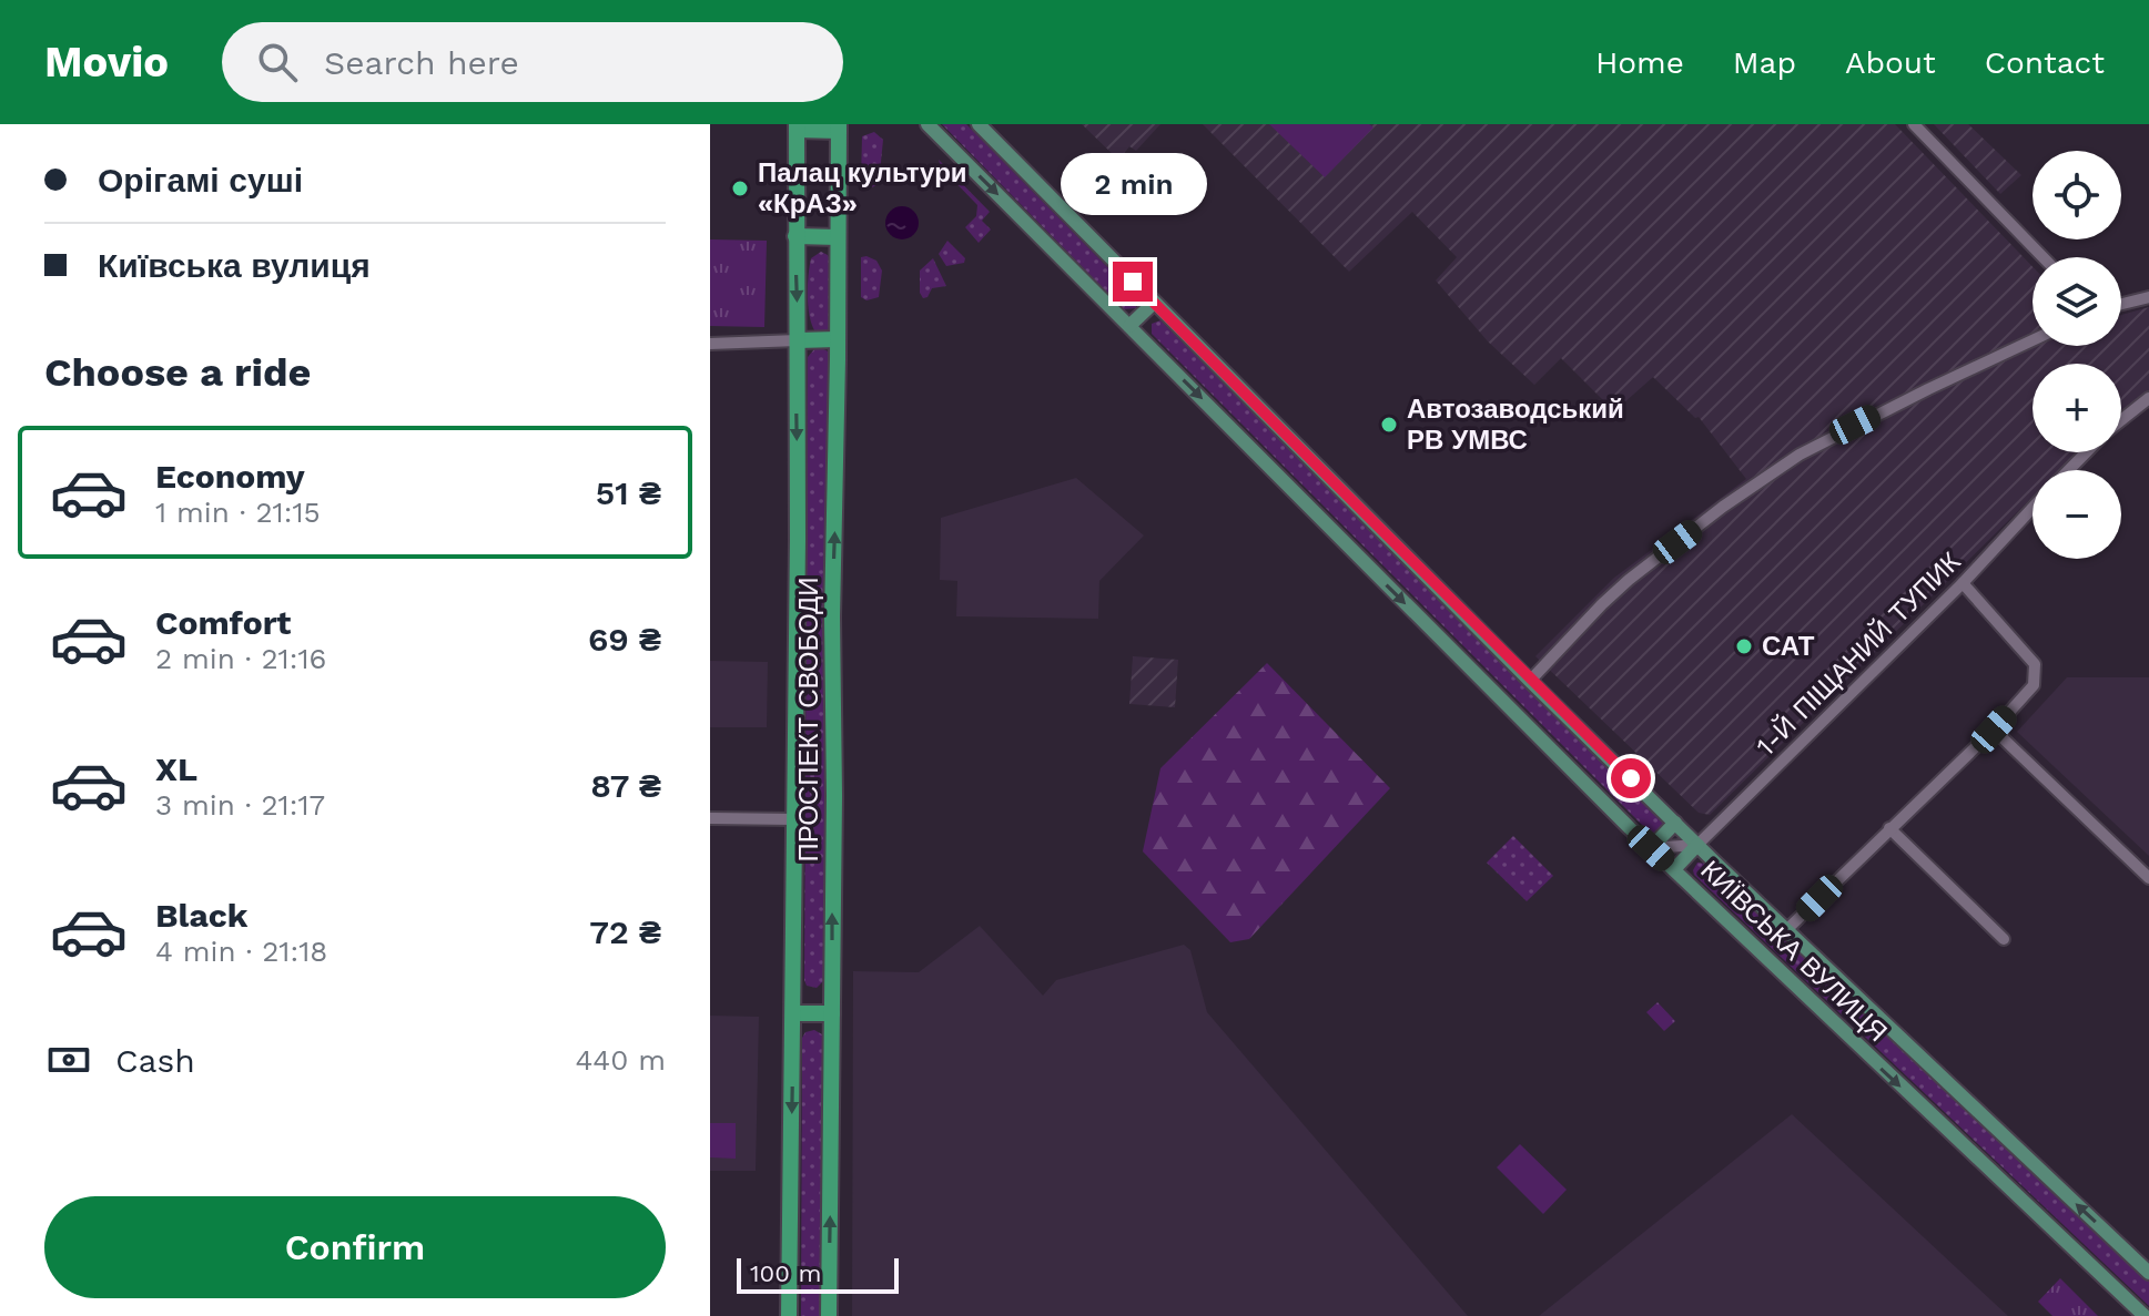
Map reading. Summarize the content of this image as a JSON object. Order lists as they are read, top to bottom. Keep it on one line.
{"streets":{"highway":["ПРОСПЕКТ СВОБОДИ"],"main road":["КИЇВСЬКА ВУЛИЦЯ"],"street":["1-Й ПІЩАНИЙ ТУПИК"]},"crossings":[["1-Й ПІЩАНИЙ ТУПИК","КИЇВСЬКА ВУЛИЦЯ"]],"places":["Палац культури «КрАЗ»","Автозаводський РВ УМВС","САТ"],"scale_bar":"100 m","page":{"header":"Movio","search":"Search here","nav":["Home","Map","About","Contact"],"banner":["Орігамі суші","Київська вулиця"],"map_buttons":["+","−"],"bubble":"2 min","heading":"Choose a ride","list":[{"name":"Economy","note":"1 min · 21:15","value":"51 ₴"},{"name":"Comfort","note":"2 min · 21:16","value":"69 ₴"},{"name":"XL","note":"3 min · 21:17","value":"87 ₴"},{"name":"Black","note":"4 min · 21:18","value":"72 ₴"}],"pay":["Cash","440 m"],"buttons":"Confirm","scale":"100 m"}}
